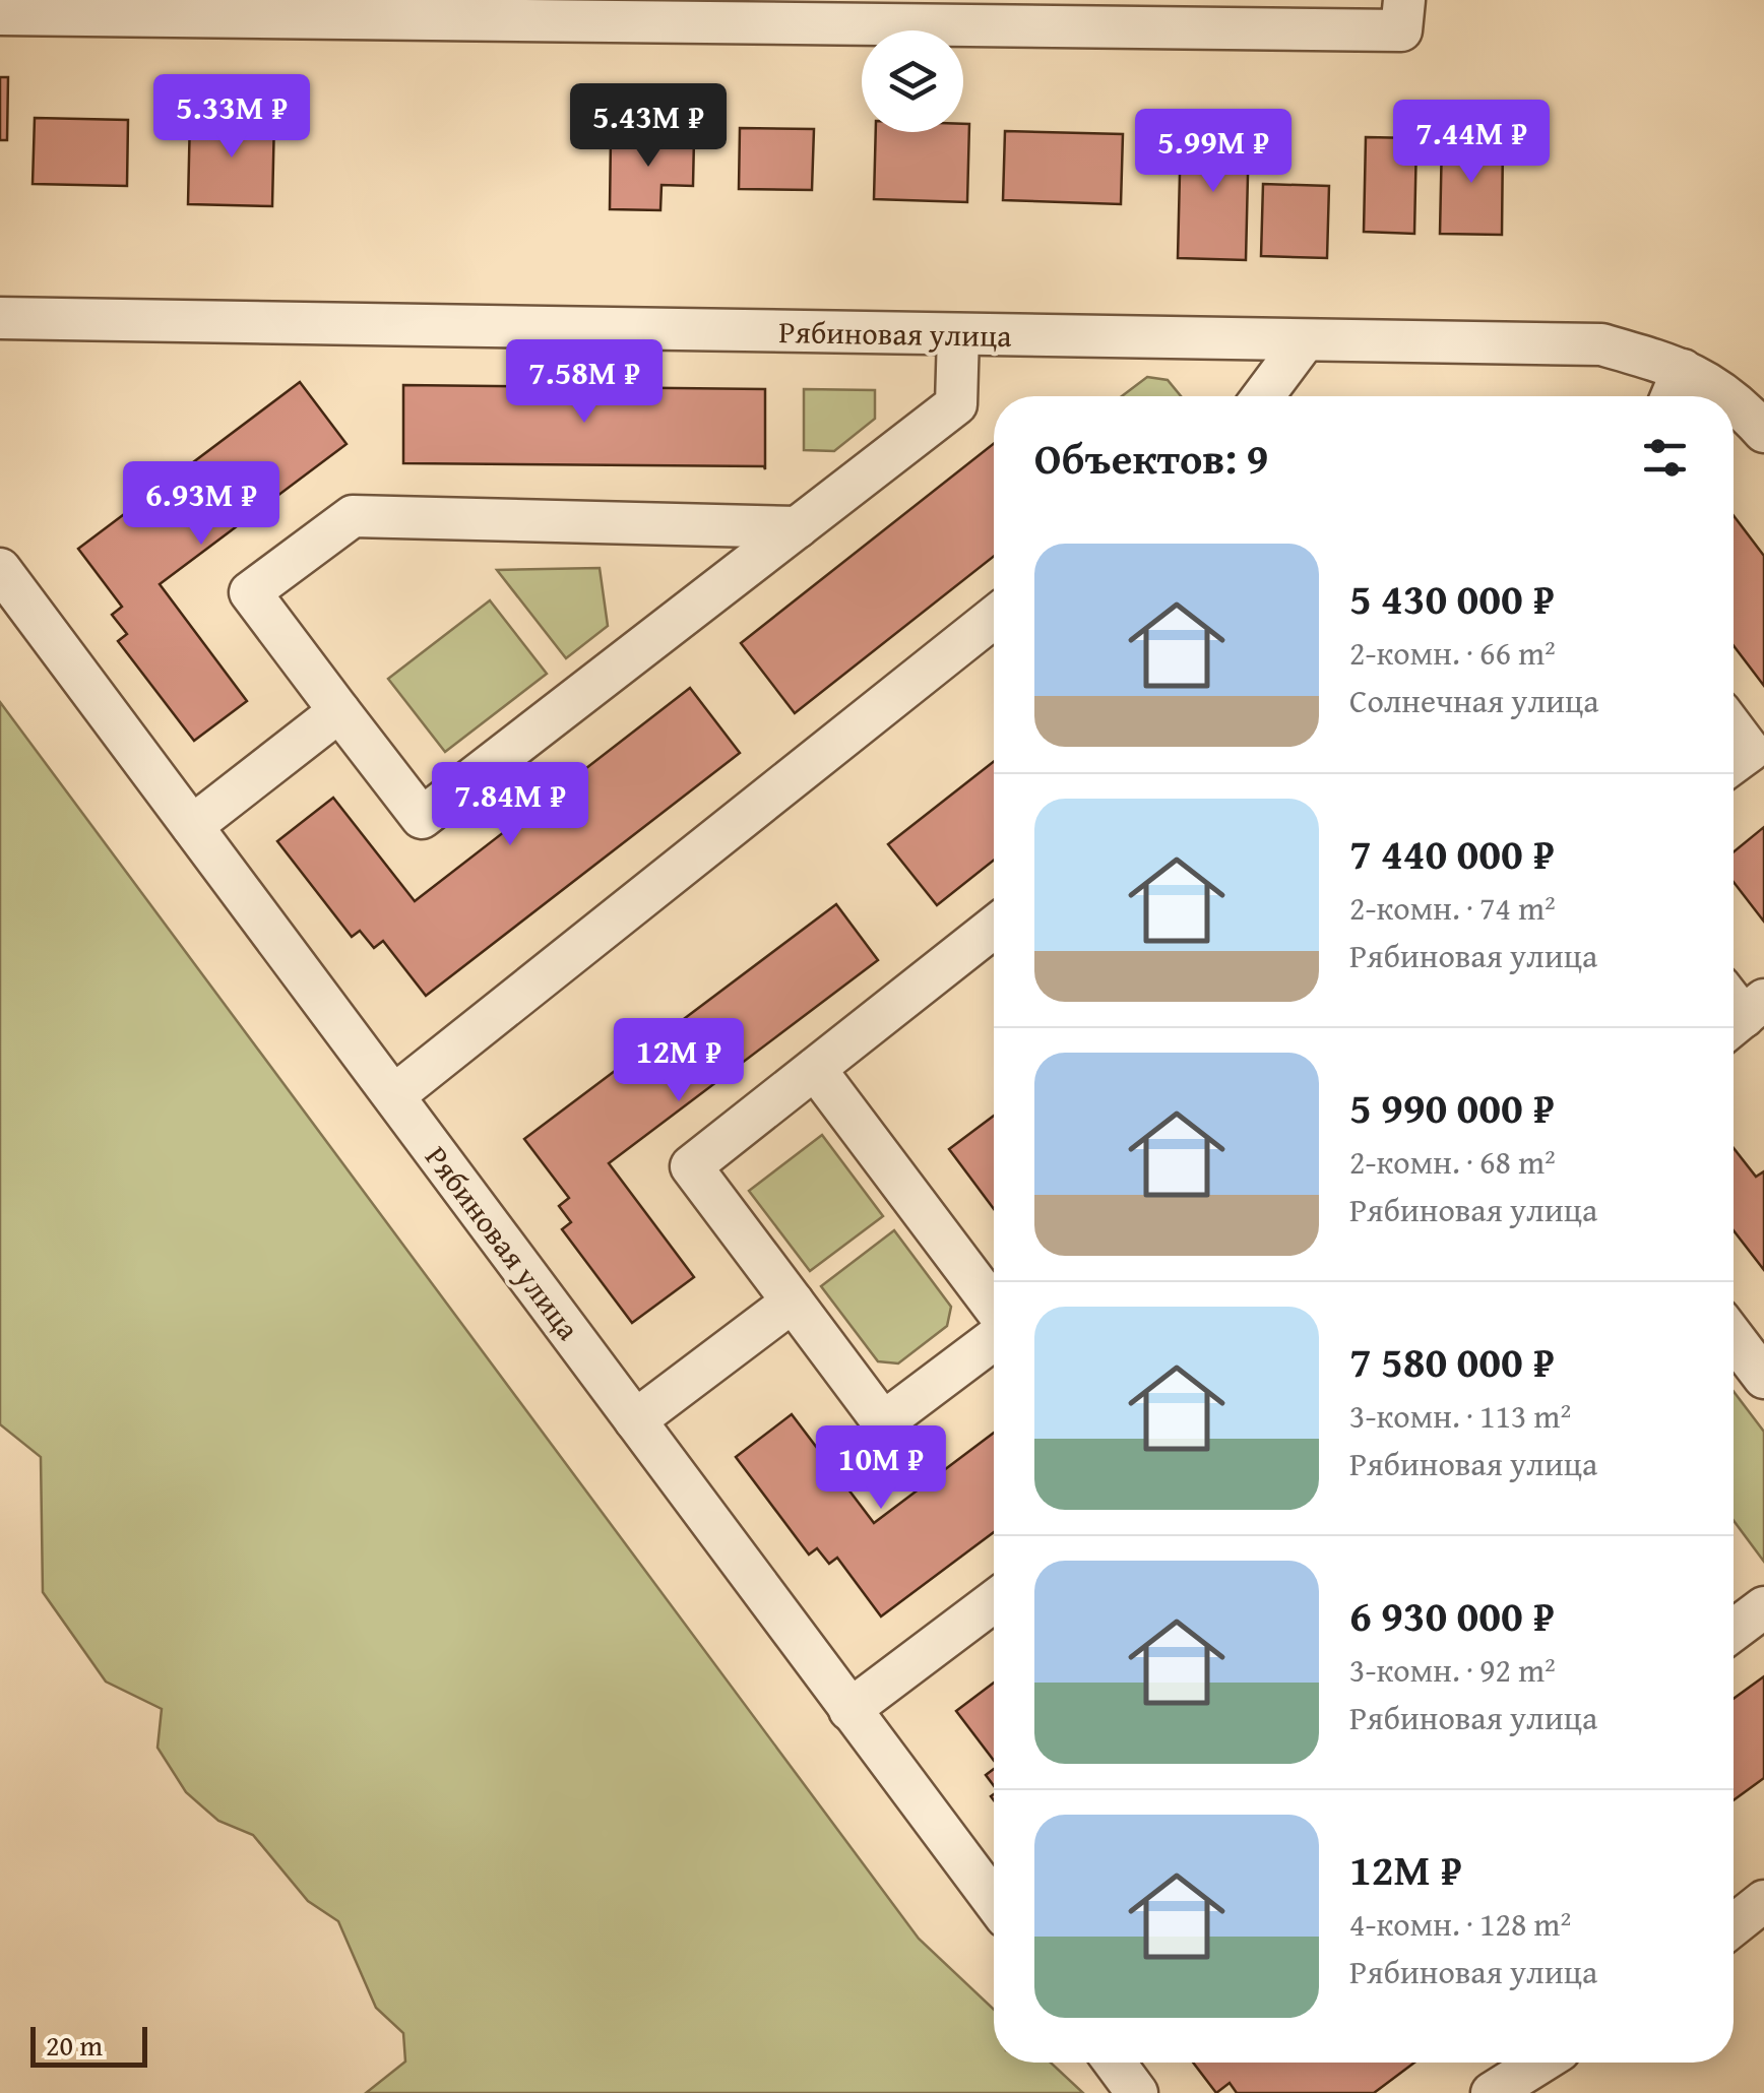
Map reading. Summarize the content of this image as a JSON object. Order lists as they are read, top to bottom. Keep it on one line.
{"streets":{"street":["Рябиновая улица"]},"scale_bar":"20 m","page":{"price":["5.33M ₽","5.43M ₽","7.44M ₽","5.99M ₽","7.58M ₽","6.93M ₽","7.84M ₽","12M ₽","10M ₽"],"heading":"Объектов: 9","list":[{"name":"5 430 000 ₽","note":"2-комн. · 66 m² · Солнечная улица"},{"name":"7 440 000 ₽","note":"2-комн. · 74 m² · Рябиновая улица"},{"name":"5 990 000 ₽","note":"2-комн. · 68 m² · Рябиновая улица"},{"name":"7 580 000 ₽","note":"3-комн. · 113 m² · Рябиновая улица"},{"name":"6 930 000 ₽","note":"3-комн. · 92 m² · Рябиновая улица"},{"name":"12M ₽","note":"4-комн. · 128 m² · Рябиновая улица"}],"scale":"20 m"}}
